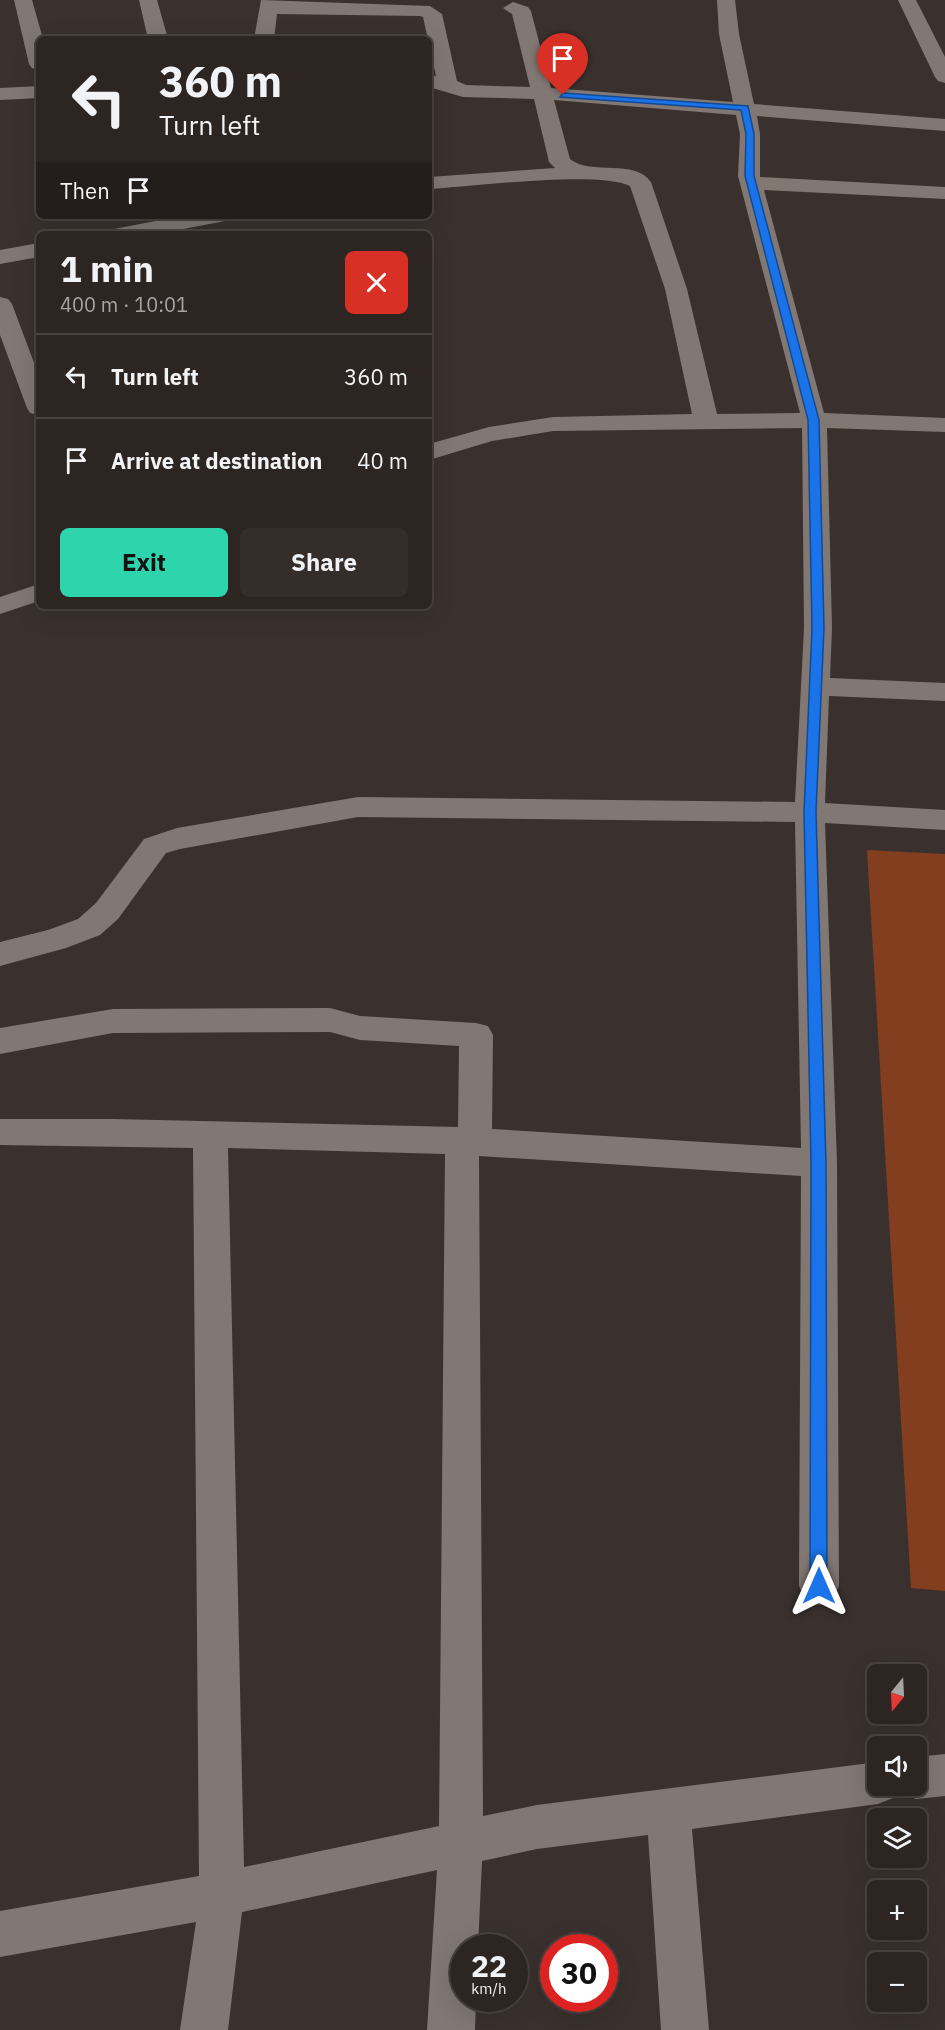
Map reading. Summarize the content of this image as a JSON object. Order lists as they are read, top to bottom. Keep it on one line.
{"north":"bottom","page":{"turn":["360 m","Turn left"],"then":"Then","heading":["1 min","400 m · 10:01"],"list":[{"name":"Turn left","value":"360 m"},{"name":"Arrive at destination","value":"40 m"}],"buttons":["Exit","Share"],"map_buttons":["+","−"],"speed":"22 km/h","limit":"30"}}
